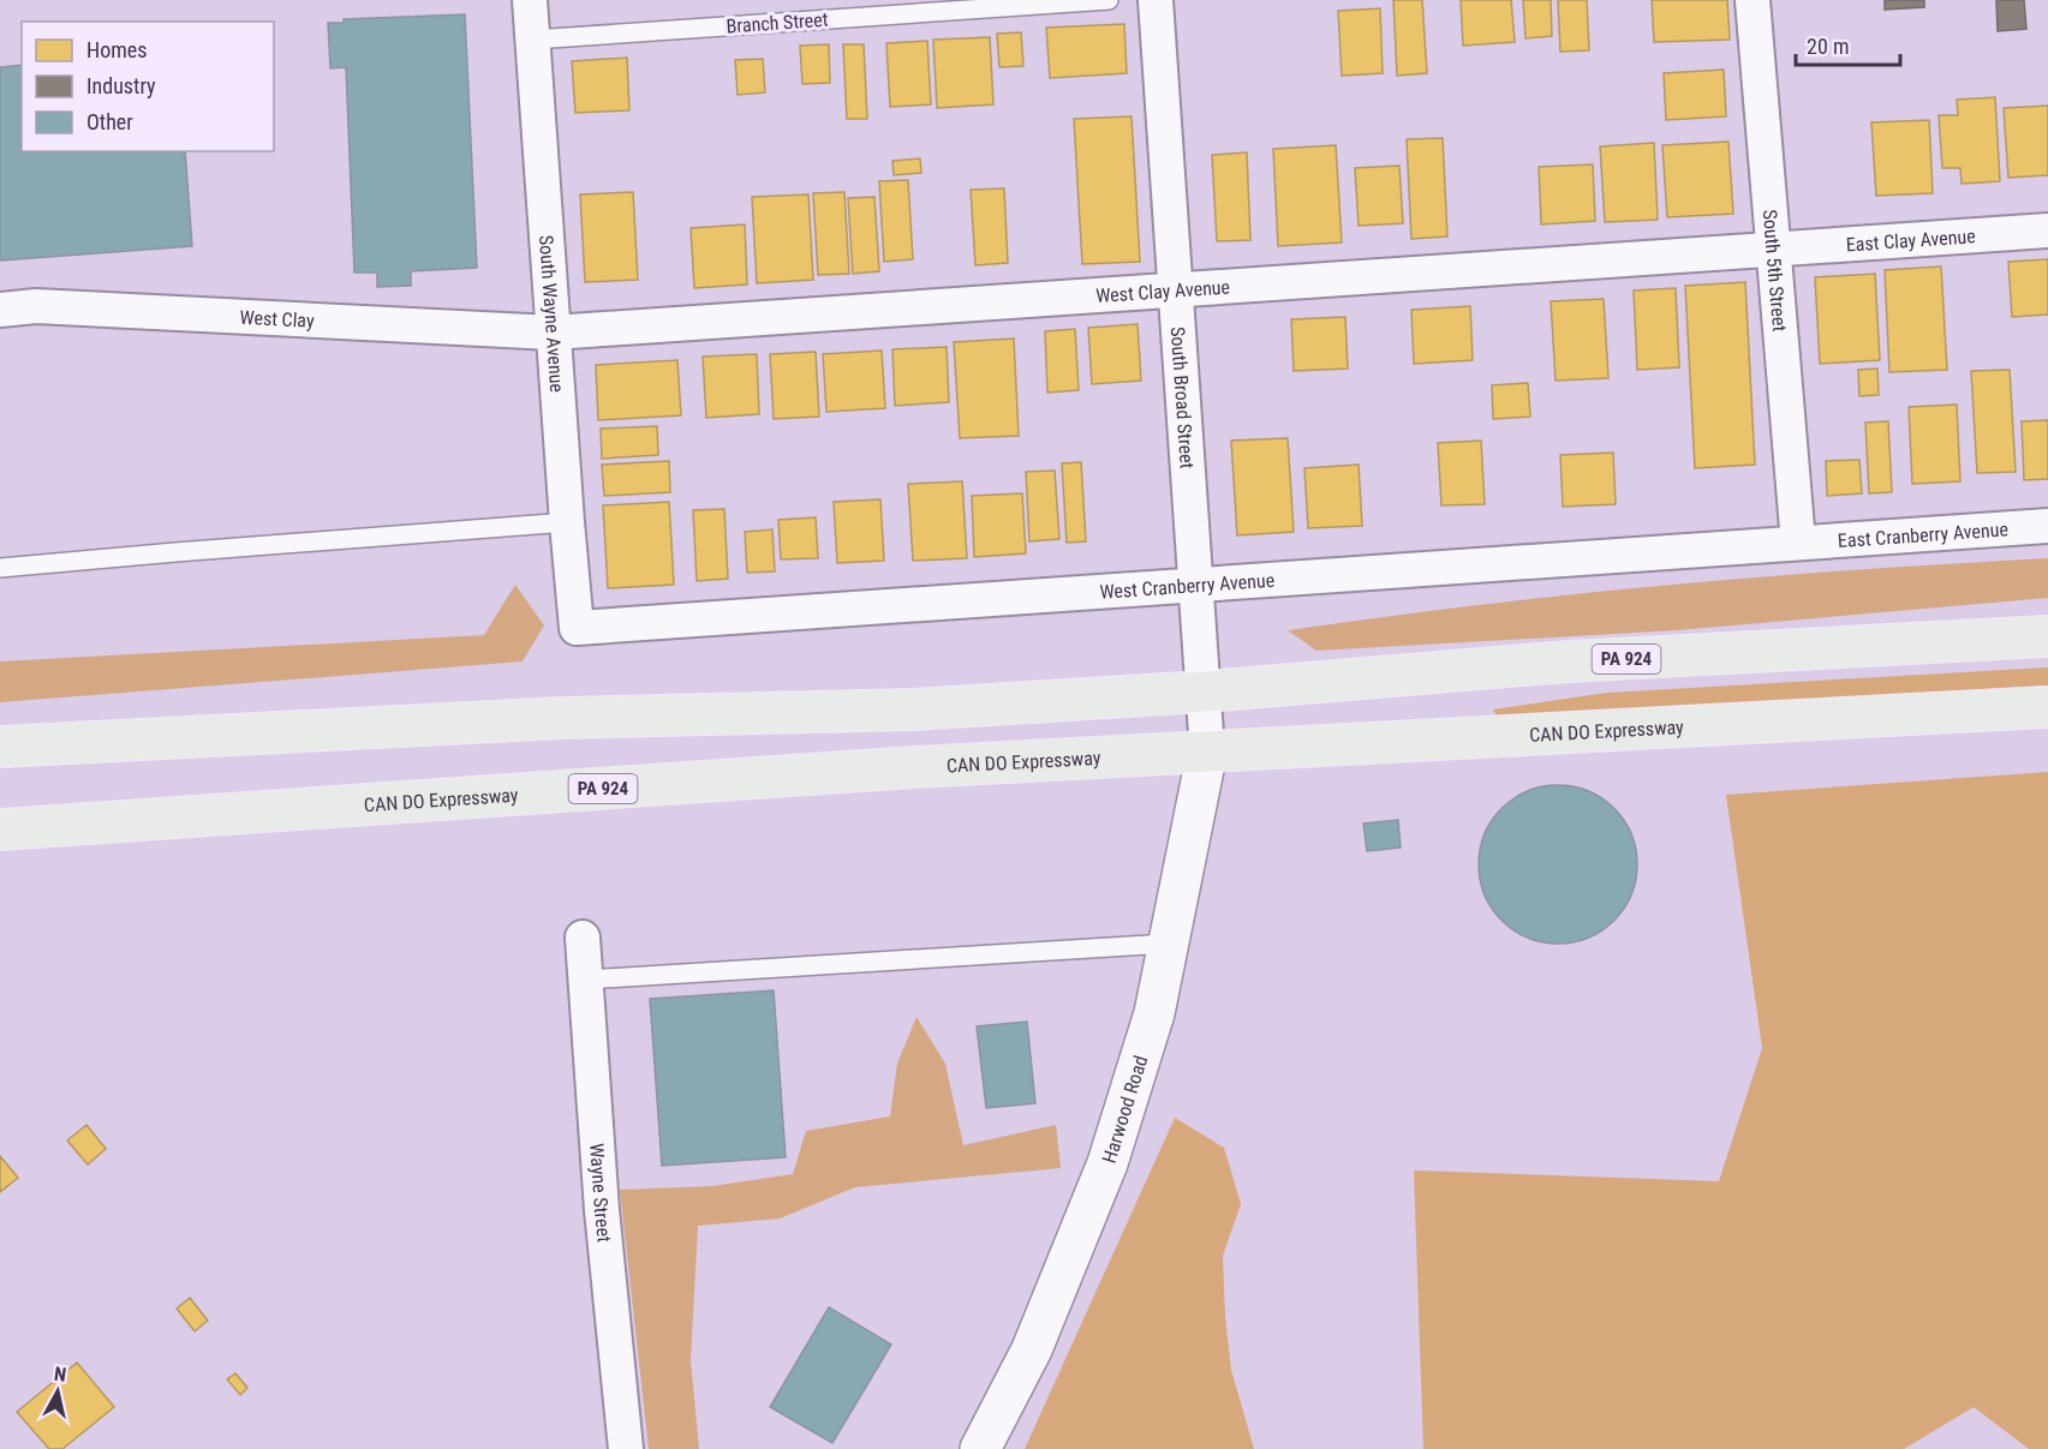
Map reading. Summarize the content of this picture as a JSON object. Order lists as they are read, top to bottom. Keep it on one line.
{"streets":{"main road":["PA 924","CAN DO Expressway"],"street":["East Clay Avenue","South 5th Street","West Clay Avenue","South Wayne Avenue","West Clay","South Broad Street","East Cranberry Avenue","West Cranberry Avenue","Harwood Road","Wayne Street"],"lane":["Branch Street"]},"crossings":[["Branch Street","South Wayne Avenue"],["East Clay Avenue","South 5th Street"],["East Clay Avenue","West Clay Avenue"],["South 5th Street","West Clay Avenue"],["South 5th Street","East Cranberry Avenue"],["South 5th Street","West Cranberry Avenue"],["West Clay Avenue","South Wayne Avenue"],["West Clay Avenue","West Clay"],["West Clay Avenue","South Broad Street"],["South Wayne Avenue","West Clay"],["South Wayne Avenue","West Cranberry Avenue"],["South Broad Street","West Cranberry Avenue"],["South Broad Street","PA 924"],["South Broad Street","CAN DO Expressway"],["South Broad Street","Harwood Road"],["East Cranberry Avenue","West Cranberry Avenue"],["CAN DO Expressway","Harwood Road"]],"legend":["Homes","Industry","Other"],"scale_bar":"20 m","north":"top"}
